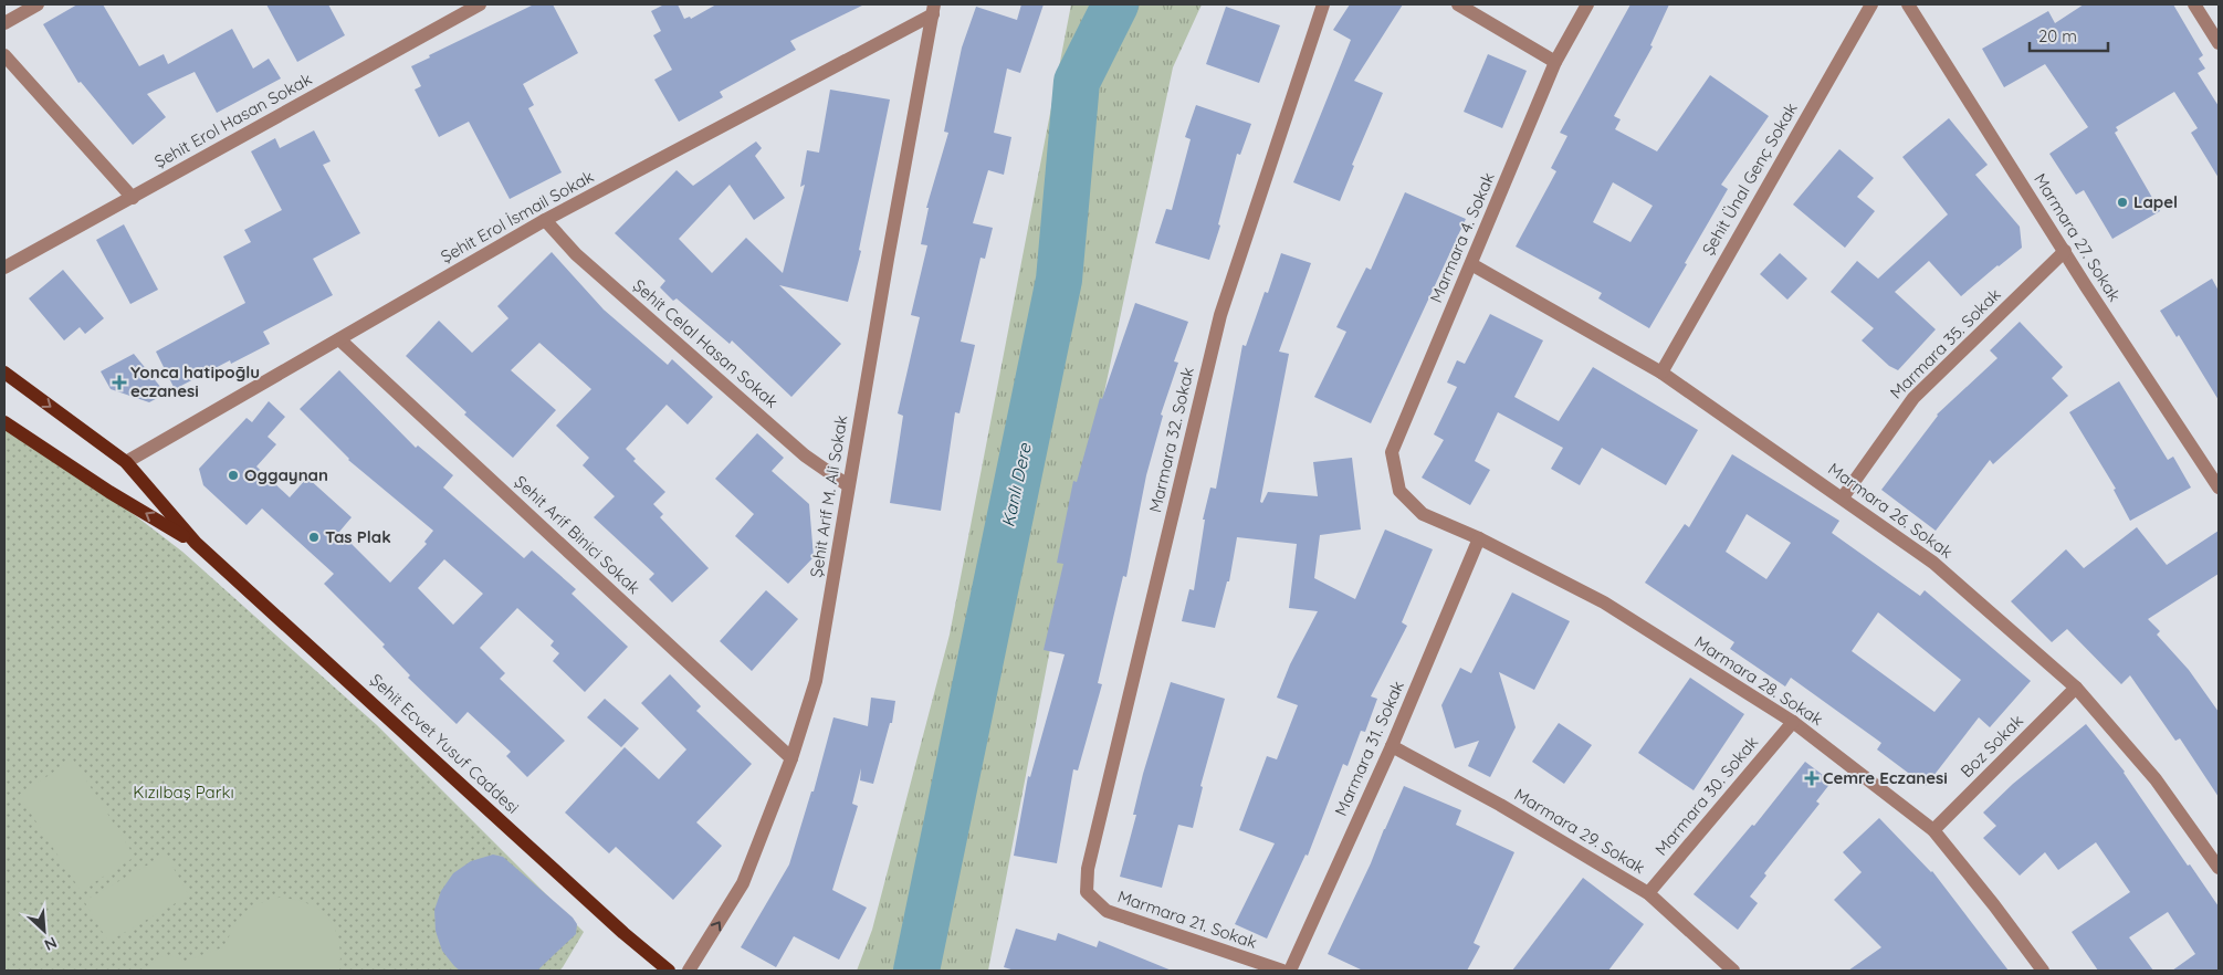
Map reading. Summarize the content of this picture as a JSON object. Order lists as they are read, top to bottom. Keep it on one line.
{"streets":{"main road":["Şehit Ecvet Yusuf Caddesi"],"street":["Şehit Erol Hasan Sokak","Şehit Ünal Genç Sokak","Şehit Erol İsmail Sokak","Marmara 4. Sokak","Marmara 27. Sokak","Şehit Celal Hasan Sokak","Marmara 35. Sokak","Marmara 32. Sokak","Şehit Arif M. Ali Sokak","Marmara 26. Sokak","Şehit Arif Binici Sokak","Marmara 28. Sokak","Boz Sokak","Marmara 31. Sokak","Marmara 30. Sokak","Marmara 29. Sokak","Marmara 21. Sokak"]},"crossings":[["Şehit Ünal Genç Sokak","Marmara 26. Sokak"],["Şehit Erol İsmail Sokak","Şehit Celal Hasan Sokak"],["Şehit Erol İsmail Sokak","Şehit Arif M. Ali Sokak"],["Şehit Erol İsmail Sokak","Şehit Arif Binici Sokak"],["Şehit Erol İsmail Sokak","Şehit Ecvet Yusuf Caddesi"],["Marmara 4. Sokak","Marmara 26. Sokak"],["Marmara 4. Sokak","Marmara 28. Sokak"],["Marmara 27. Sokak","Marmara 35. Sokak"],["Şehit Celal Hasan Sokak","Şehit Arif M. Ali Sokak"],["Marmara 35. Sokak","Marmara 26. Sokak"],["Marmara 32. Sokak","Marmara 21. Sokak"],["Şehit Arif M. Ali Sokak","Şehit Arif Binici Sokak"],["Marmara 26. Sokak","Boz Sokak"],["Marmara 28. Sokak","Boz Sokak"],["Marmara 28. Sokak","Marmara 31. Sokak"],["Marmara 28. Sokak","Marmara 30. Sokak"],["Marmara 31. Sokak","Marmara 29. Sokak"],["Marmara 30. Sokak","Marmara 29. Sokak"]],"water":["Kanlı Dere"],"parks":["Kızılbaş Parkı"],"places":{"other":["Lapel","Oggaynan","Tas Plak"],"health":["Yonca hatipoğlu eczanesi","Cemre Eczanesi"]},"scale_bar":"20 m","north":"bottom right"}
